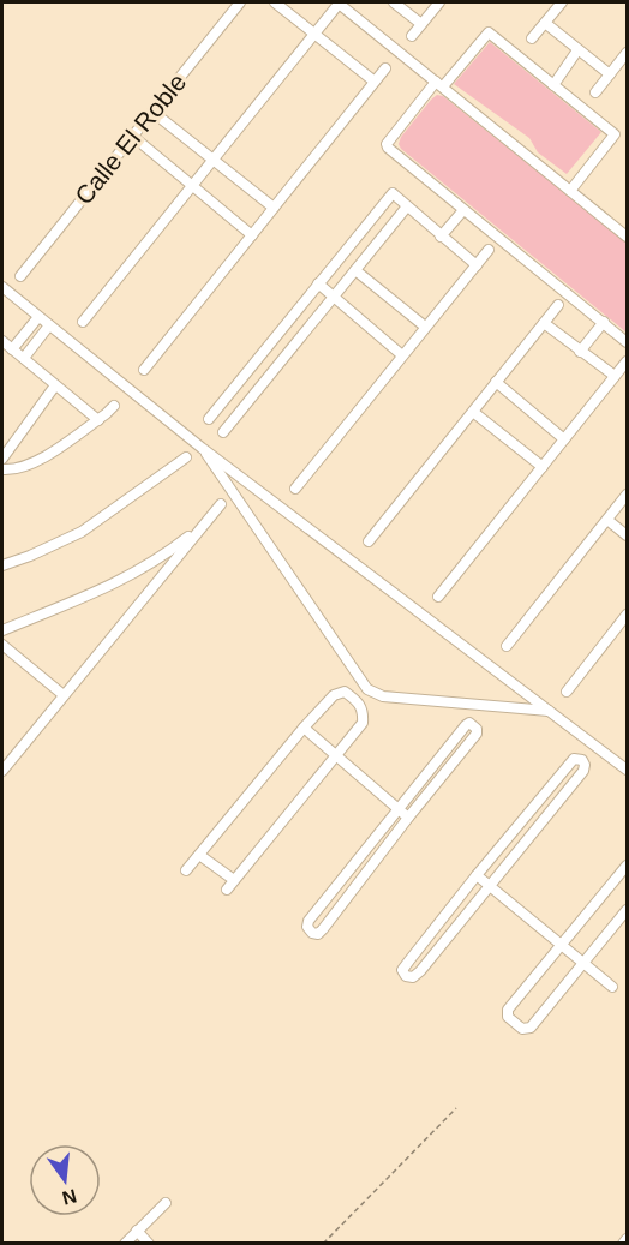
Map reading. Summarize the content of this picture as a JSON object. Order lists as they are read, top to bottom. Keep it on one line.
{"streets":{"street":["Calle El Roble"]},"north":"bottom"}
